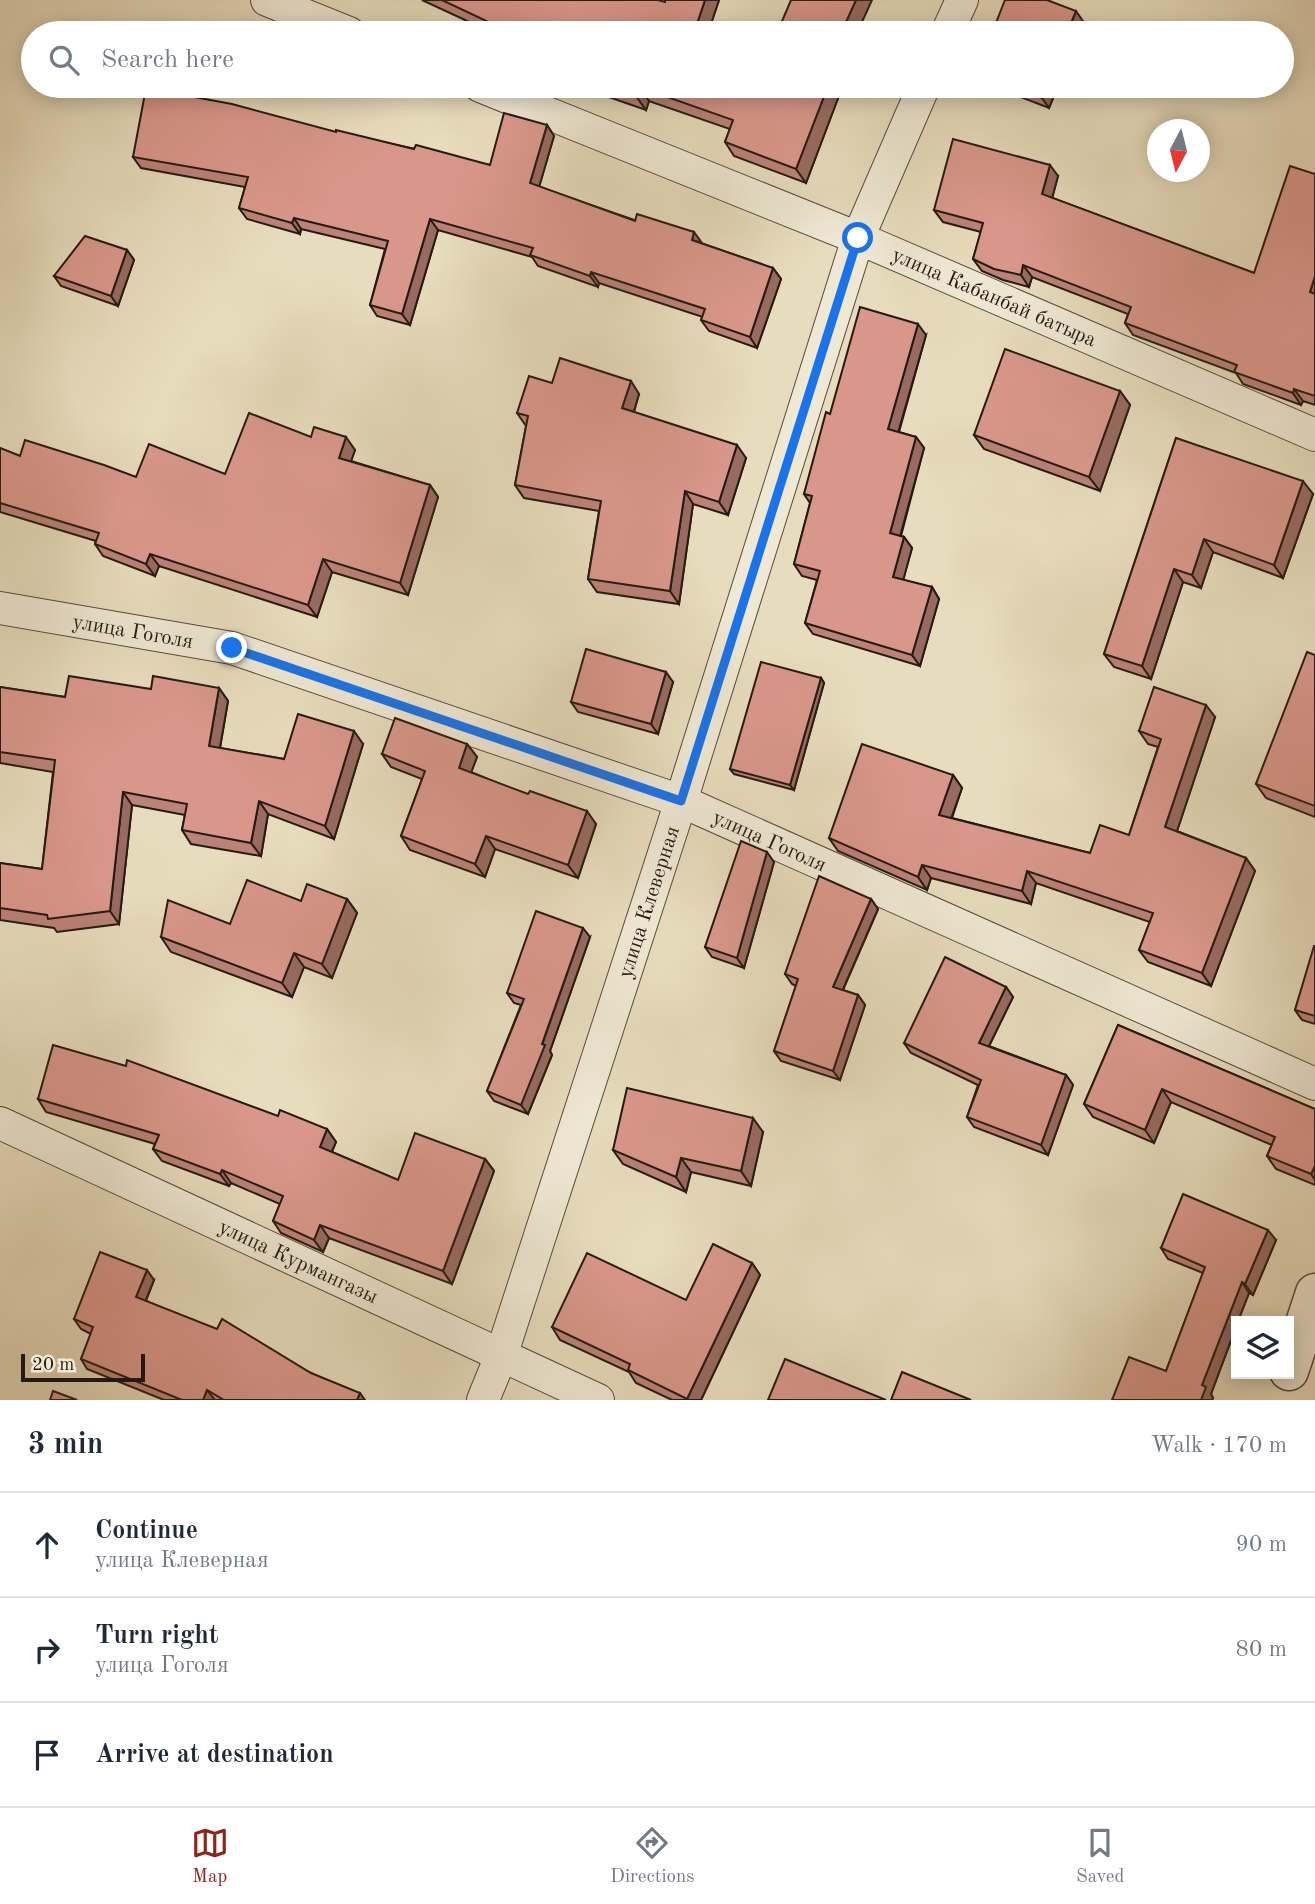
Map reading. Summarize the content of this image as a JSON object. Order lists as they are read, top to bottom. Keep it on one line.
{"streets":{"street":["улица Кабанбай батыра","улица Гоголя","улица Клеверная","улица Курмангазы"]},"crossings":[["улица Кабанбай батыра","улица Клеверная"],["улица Гоголя","улица Клеверная"],["улица Клеверная","улица Курмангазы"]],"scale_bar":"20 m","north":"bottom","page":{"search":"Search here","scale":"20 m","heading":["3 min","Walk · 170 m"],"list":[["Continue","улица Клеверная","90 m"],["Turn right","улица Гоголя","80 m"],"Arrive at destination"],"nav":["Map","Directions","Saved"]}}
